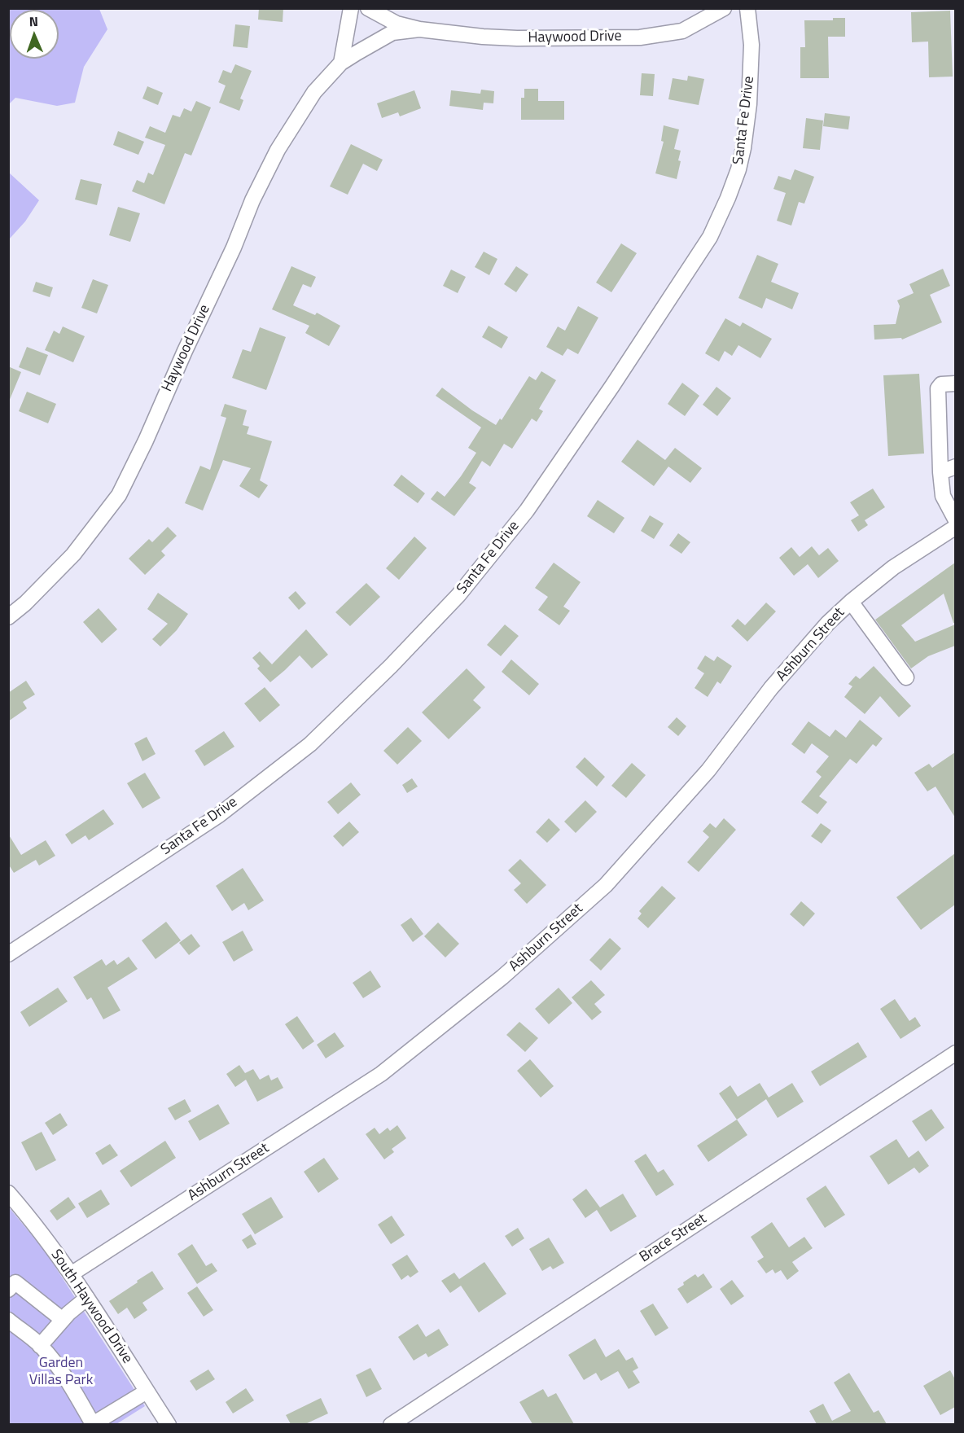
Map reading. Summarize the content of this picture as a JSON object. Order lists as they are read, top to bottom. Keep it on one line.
{"streets":{"street":["Haywood Drive","Santa Fe Drive","Ashburn Street","Brace Street","South Haywood Drive"]},"crossings":[["Ashburn Street","South Haywood Drive"]],"parks":["Garden Villas Park"],"north":"top"}
